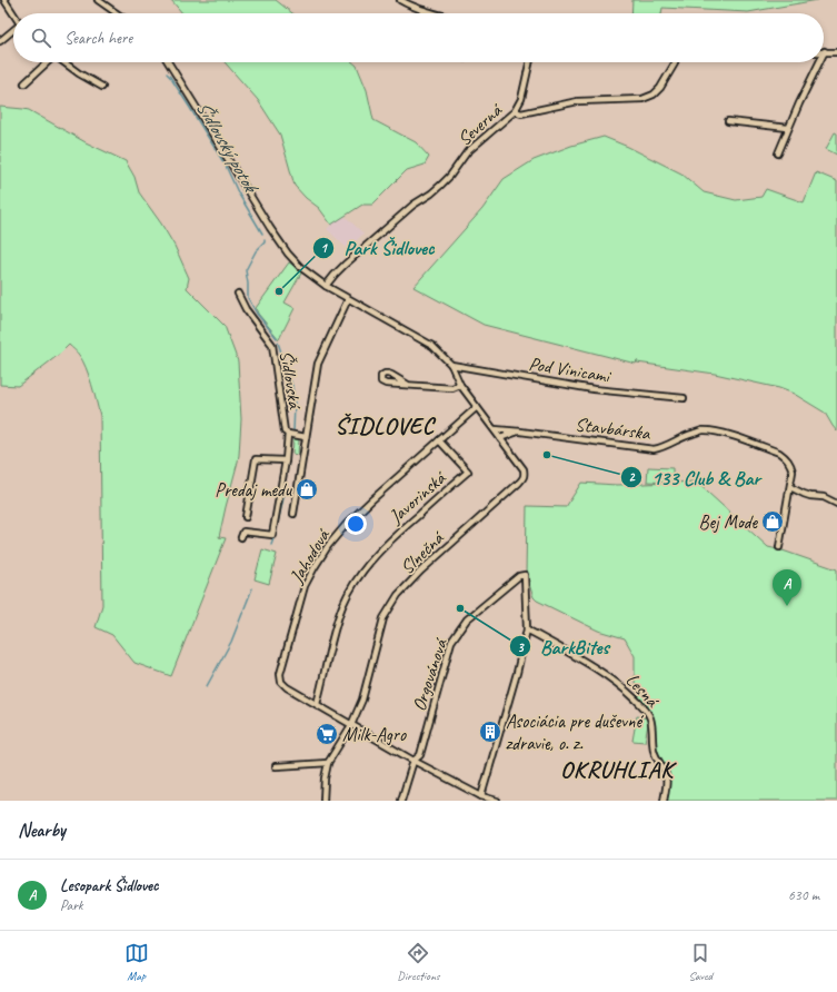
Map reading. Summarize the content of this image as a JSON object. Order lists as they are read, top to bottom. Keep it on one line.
{"streets":{"street":["Severná","Pod Vinicami","Šidlovská","Stavbárska","Javorinská","Slnečná","Jahodová","Orgovánová","Lesná"]},"crossings":[["Stavbárska","Slnečná"],["Javorinská","Jahodová"],["Slnečná","Jahodová"],["Jahodová","Orgovánová"],["Orgovánová","Lesná"]],"districts":["ŠIDLOVEC","OKRUHLIAK"],"water":["Šidlovský potok"],"places":{"other":["Park Šidlovec","133 Club & Bar","BarkBites"],"shop":["Predaj medu","Bej Mode"],"building":["Asociácia pre duševné zdravie, o. z."],"supermarket":["Milk-Agro"]},"page":{"search":"Search here","pins":"A","heading":"Nearby","list":[{"mark":"A","name":"Lesopark Šidlovec","note":"Park","value":"630 m"}],"nav":["Map","Directions","Saved"]}}
